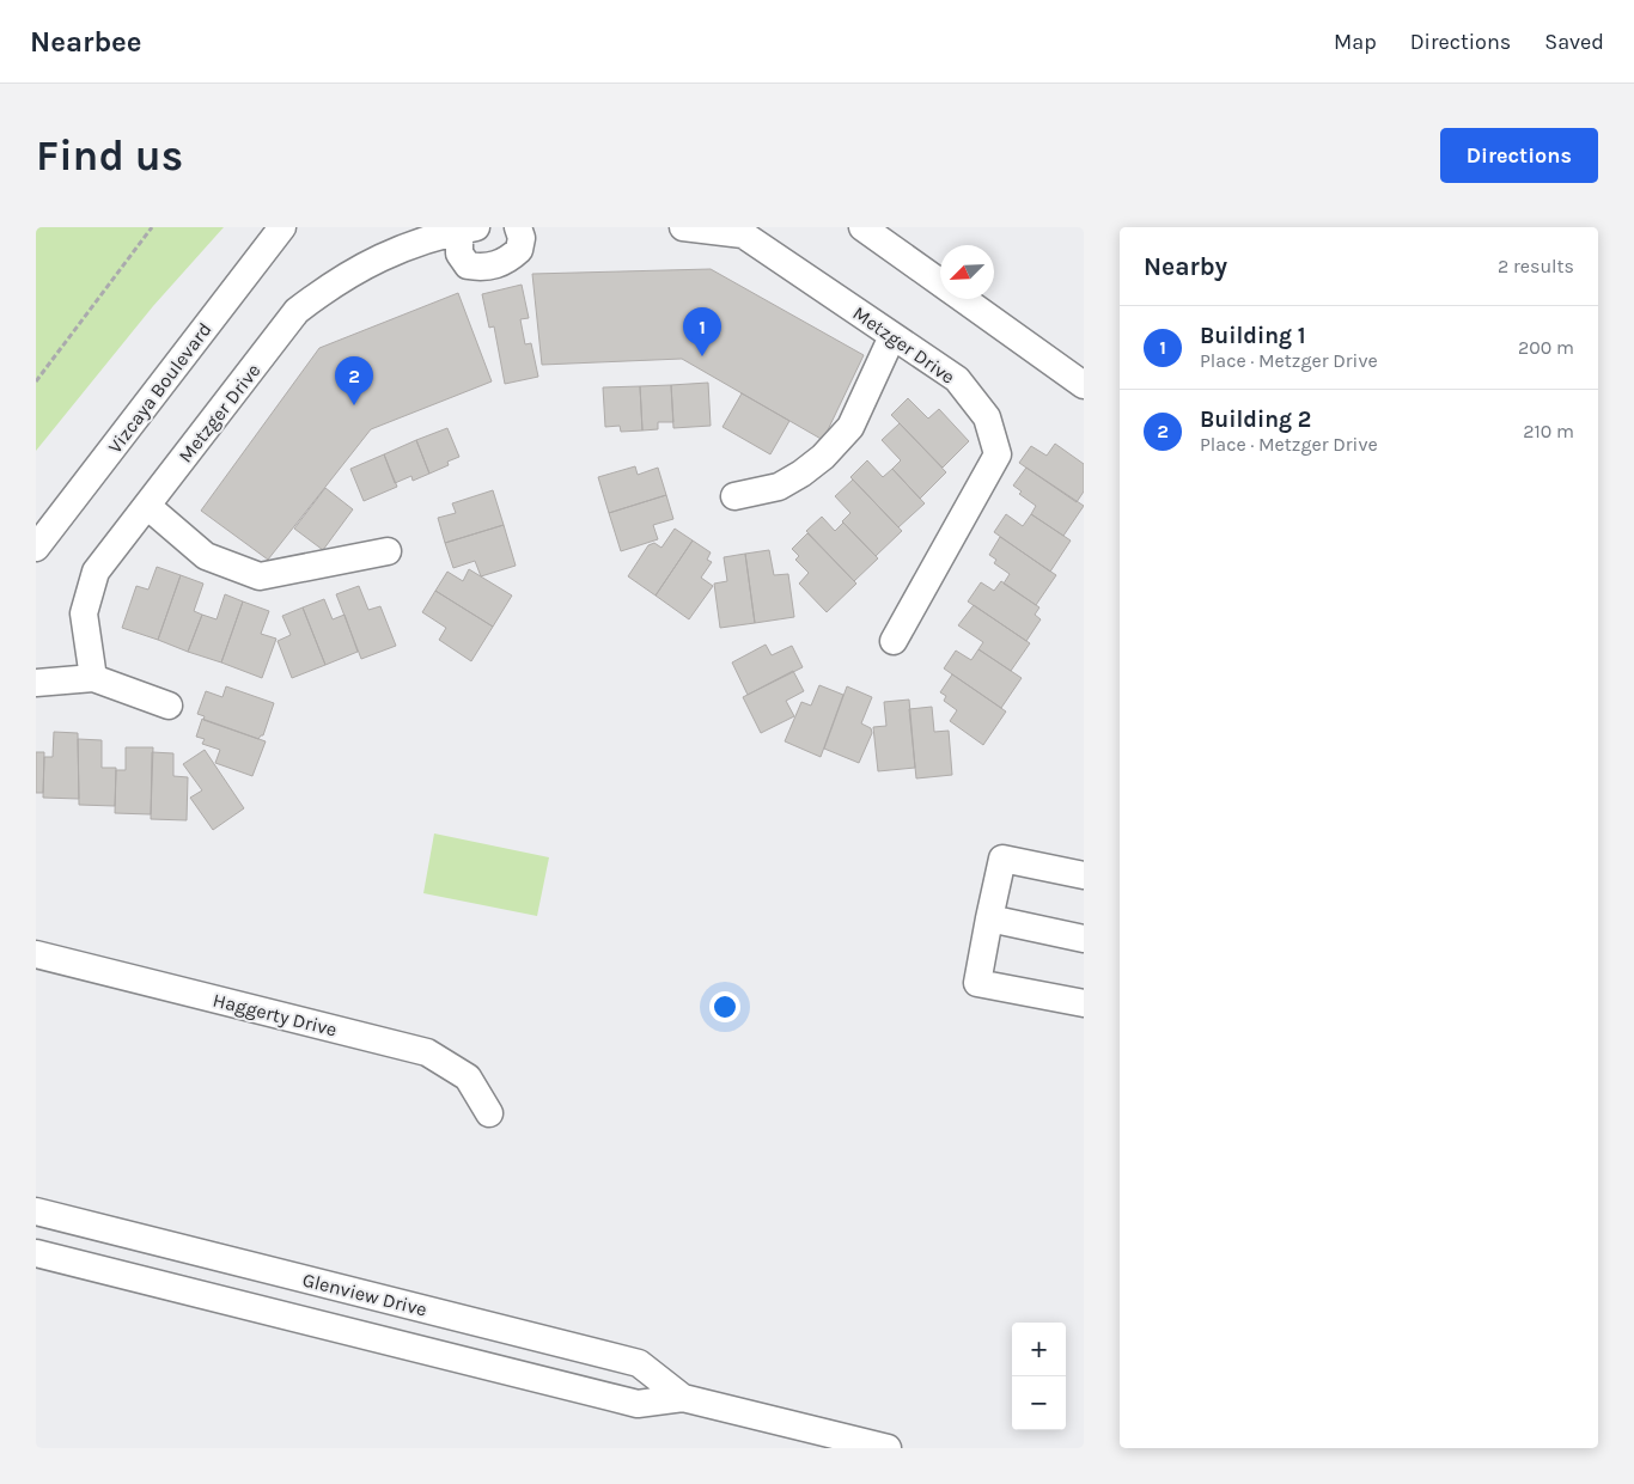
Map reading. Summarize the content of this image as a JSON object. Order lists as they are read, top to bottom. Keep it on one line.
{"streets":{"street":["Metzger Drive","Vizcaya Boulevard","Haggerty Drive","Glenview Drive"]},"north":"bottom left","page":{"header":"Nearbee","nav":["Map","Directions","Saved"],"buttons":"Directions","title":"Find us","heading":["Nearby","2 results"],"list":[{"mark":"1","name":"Building 1","note":"Place · Metzger Drive","value":"200 m"},{"mark":"2","name":"Building 2","note":"Place · Metzger Drive","value":"210 m"}],"pins":["1","2"],"map_buttons":["+","−"]}}
